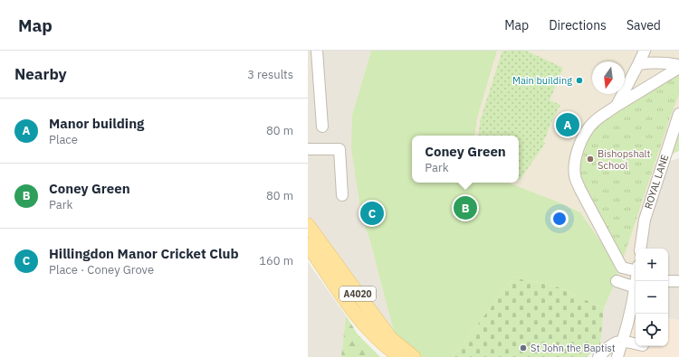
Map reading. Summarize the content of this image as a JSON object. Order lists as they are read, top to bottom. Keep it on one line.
{"streets":{"main road":["A4020"],"street":["ROYAL LANE"]},"places":["Main building","Bishopshalt School","St John the Baptist"],"north":"bottom","page":{"header":"Map","nav":["Map","Directions","Saved"],"heading":["Nearby","3 results"],"list":[{"mark":"A","name":"Manor building","note":"Place","value":"80 m"},{"mark":"B","name":"Coney Green","note":"Park","value":"80 m"},{"mark":"C","name":"Hillingdon Manor Cricket Club","note":"Place · Coney Grove","value":"160 m"}],"pins":["A","B","C"],"popup":["Coney Green","Park"],"map_buttons":["+","−"]}}
